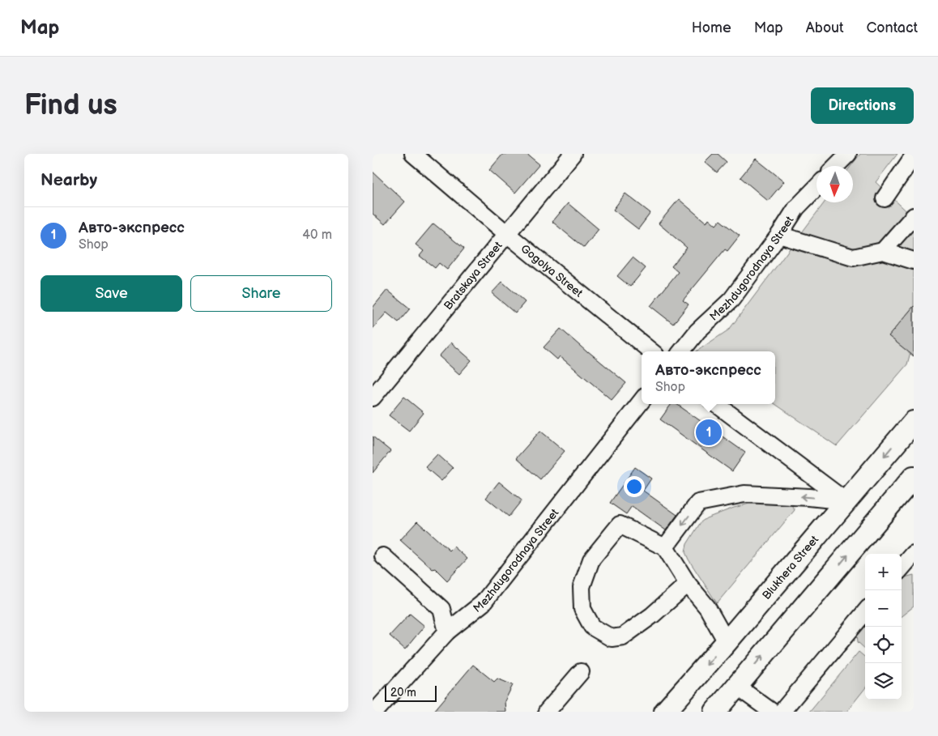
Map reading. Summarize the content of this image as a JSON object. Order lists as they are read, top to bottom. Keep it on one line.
{"streets":{"main road":["Blukhera Street"],"street":["Mezhdugorodnaya Street","Gogolya Street","Bratskaya Street"]},"crossings":[["Gogolya Street","Bratskaya Street"]],"scale_bar":"20 m","north":"bottom","page":{"header":"Map","nav":["Home","Map","About","Contact"],"buttons":["Directions",["Save","Share"]],"title":"Find us","heading":"Nearby","list":[{"mark":"1","name":"Авто-экспресс","note":"Shop","value":"40 m"}],"popup":["Авто-экспресс","Shop"],"pins":"1","map_buttons":["+","−"],"scale":"20 m"}}
